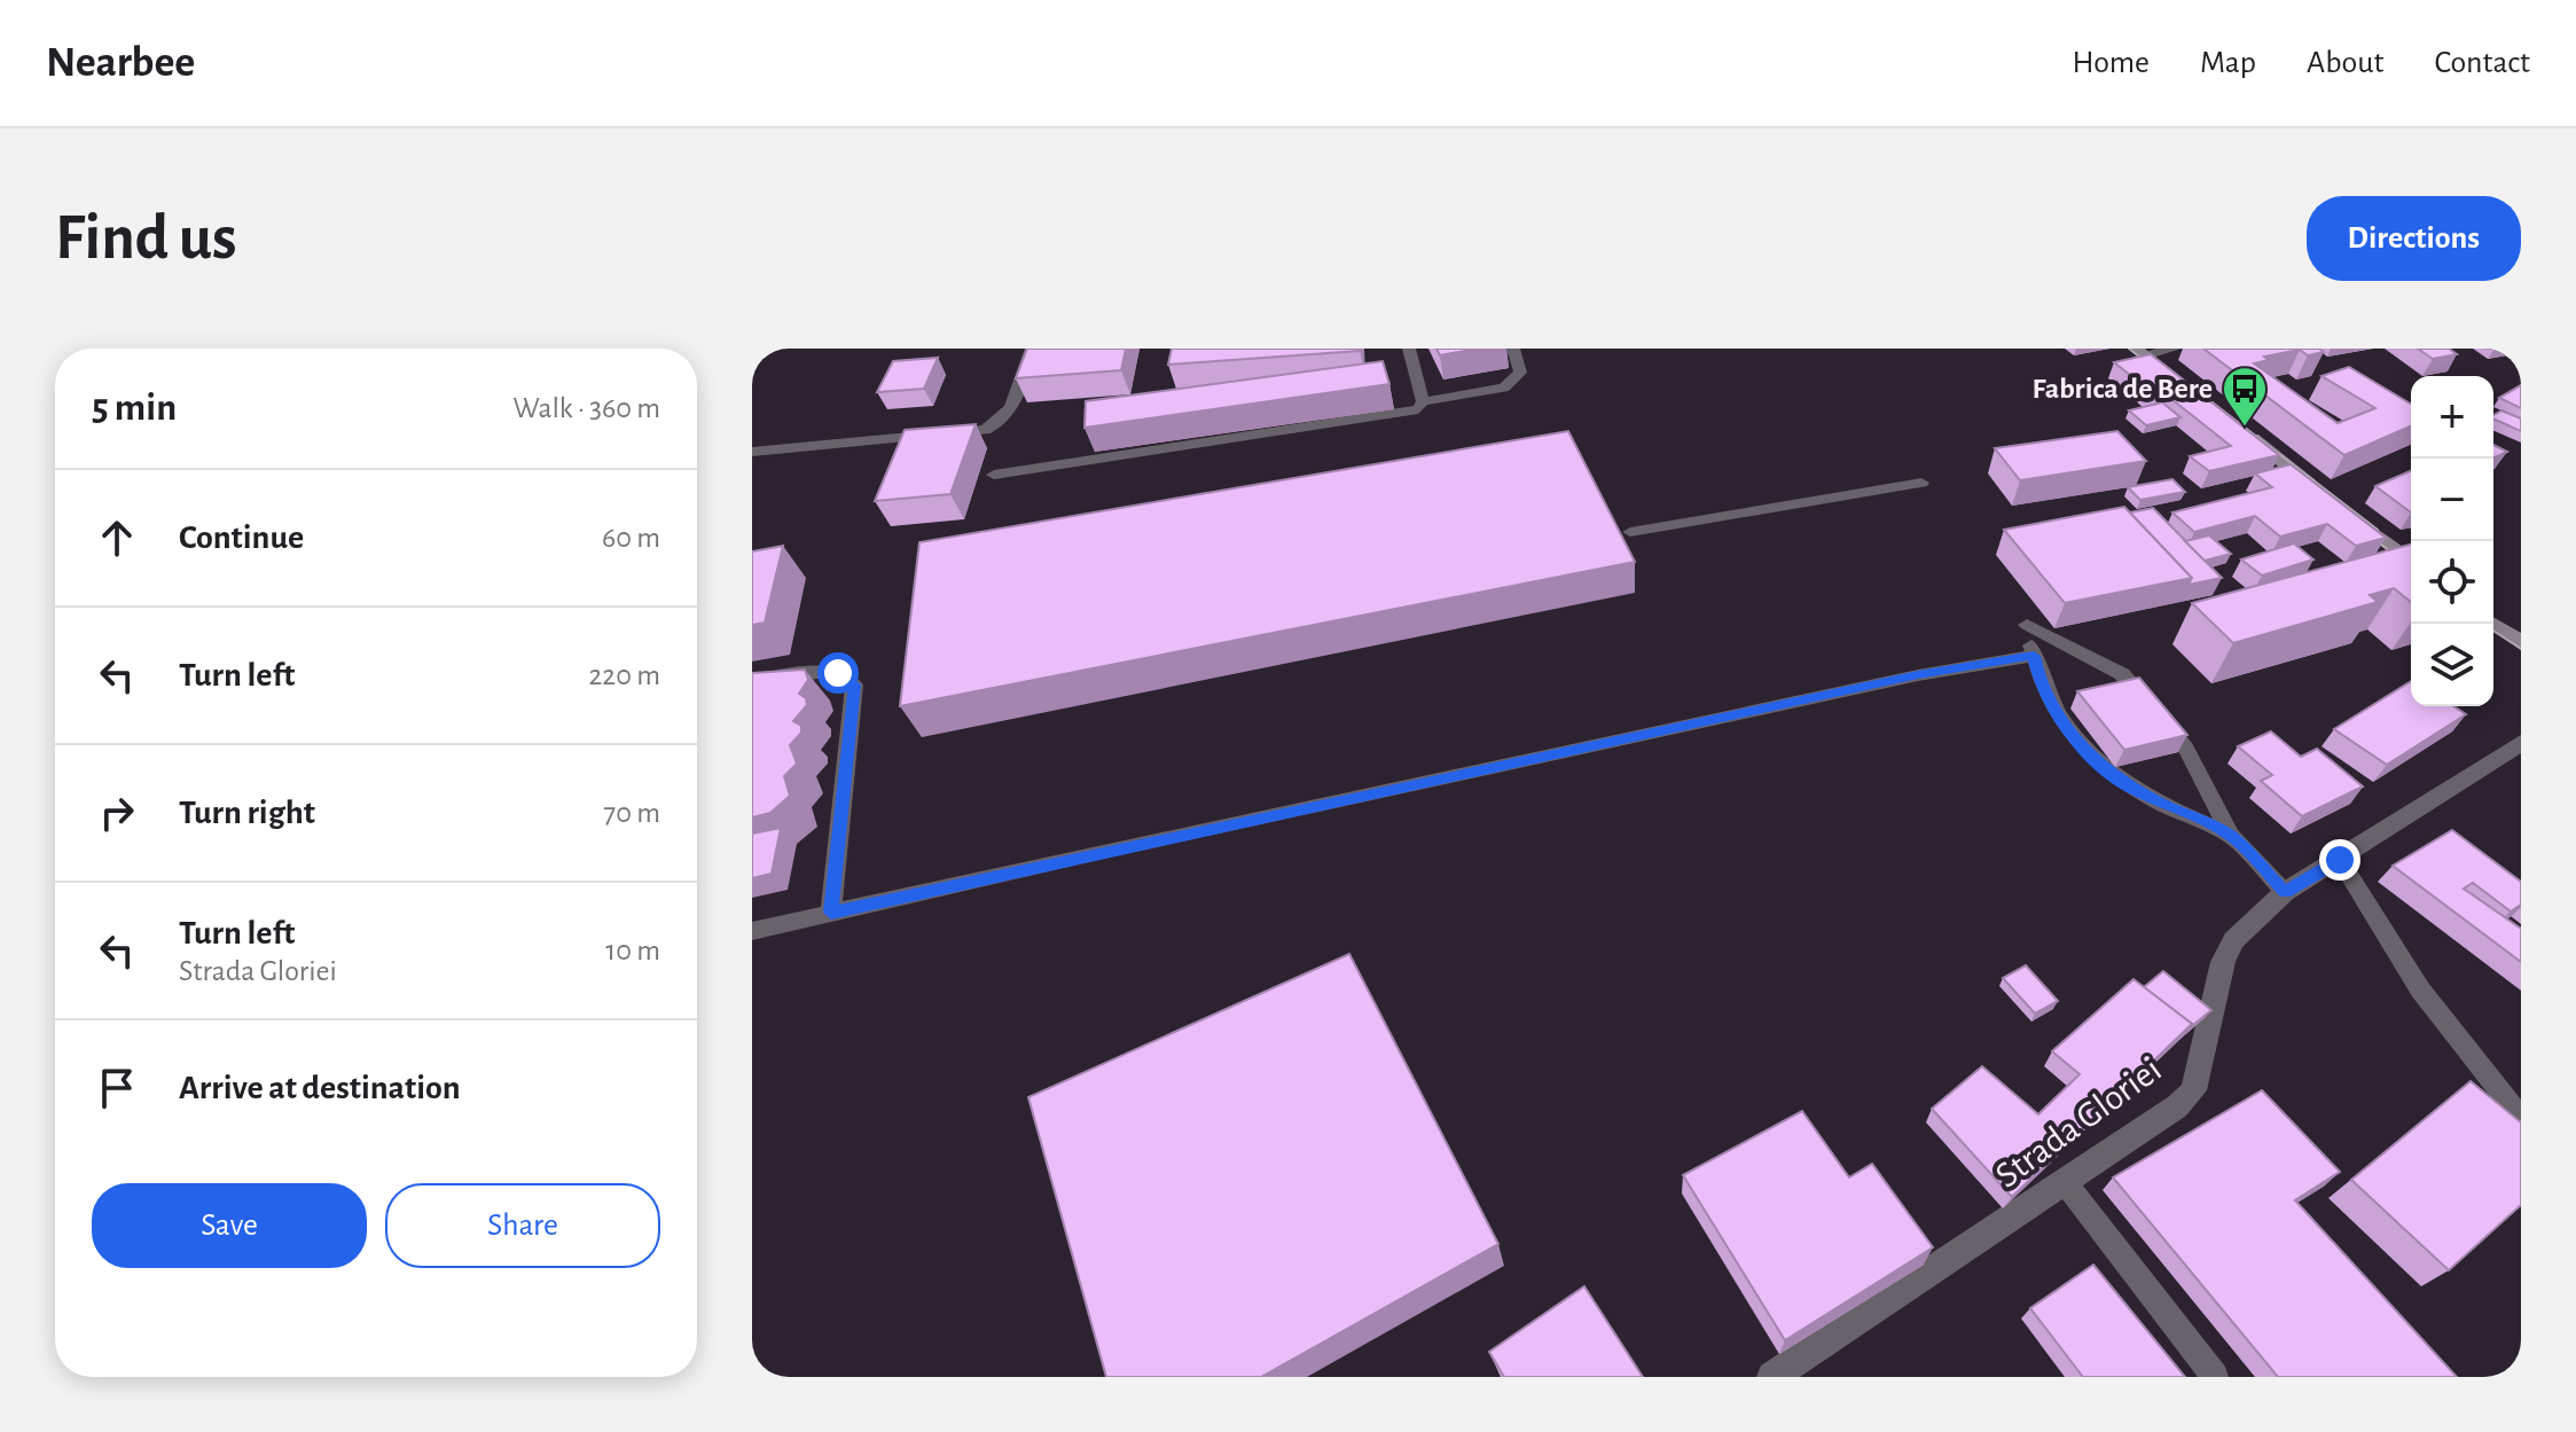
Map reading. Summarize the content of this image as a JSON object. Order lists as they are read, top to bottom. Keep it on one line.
{"streets":{"street":["Strada Gloriei"]},"places":{"bus stop":["Fabrica de Bere"]},"page":{"header":"Nearbee","nav":["Home","Map","About","Contact"],"buttons":["Directions",["Save","Share"]],"title":"Find us","heading":["5 min","Walk · 360 m"],"map_buttons":["+","−"],"list":[["Continue","60 m"],["Turn left","220 m"],["Turn right","70 m"],["Turn left","Strada Gloriei","10 m"],"Arrive at destination"]}}
